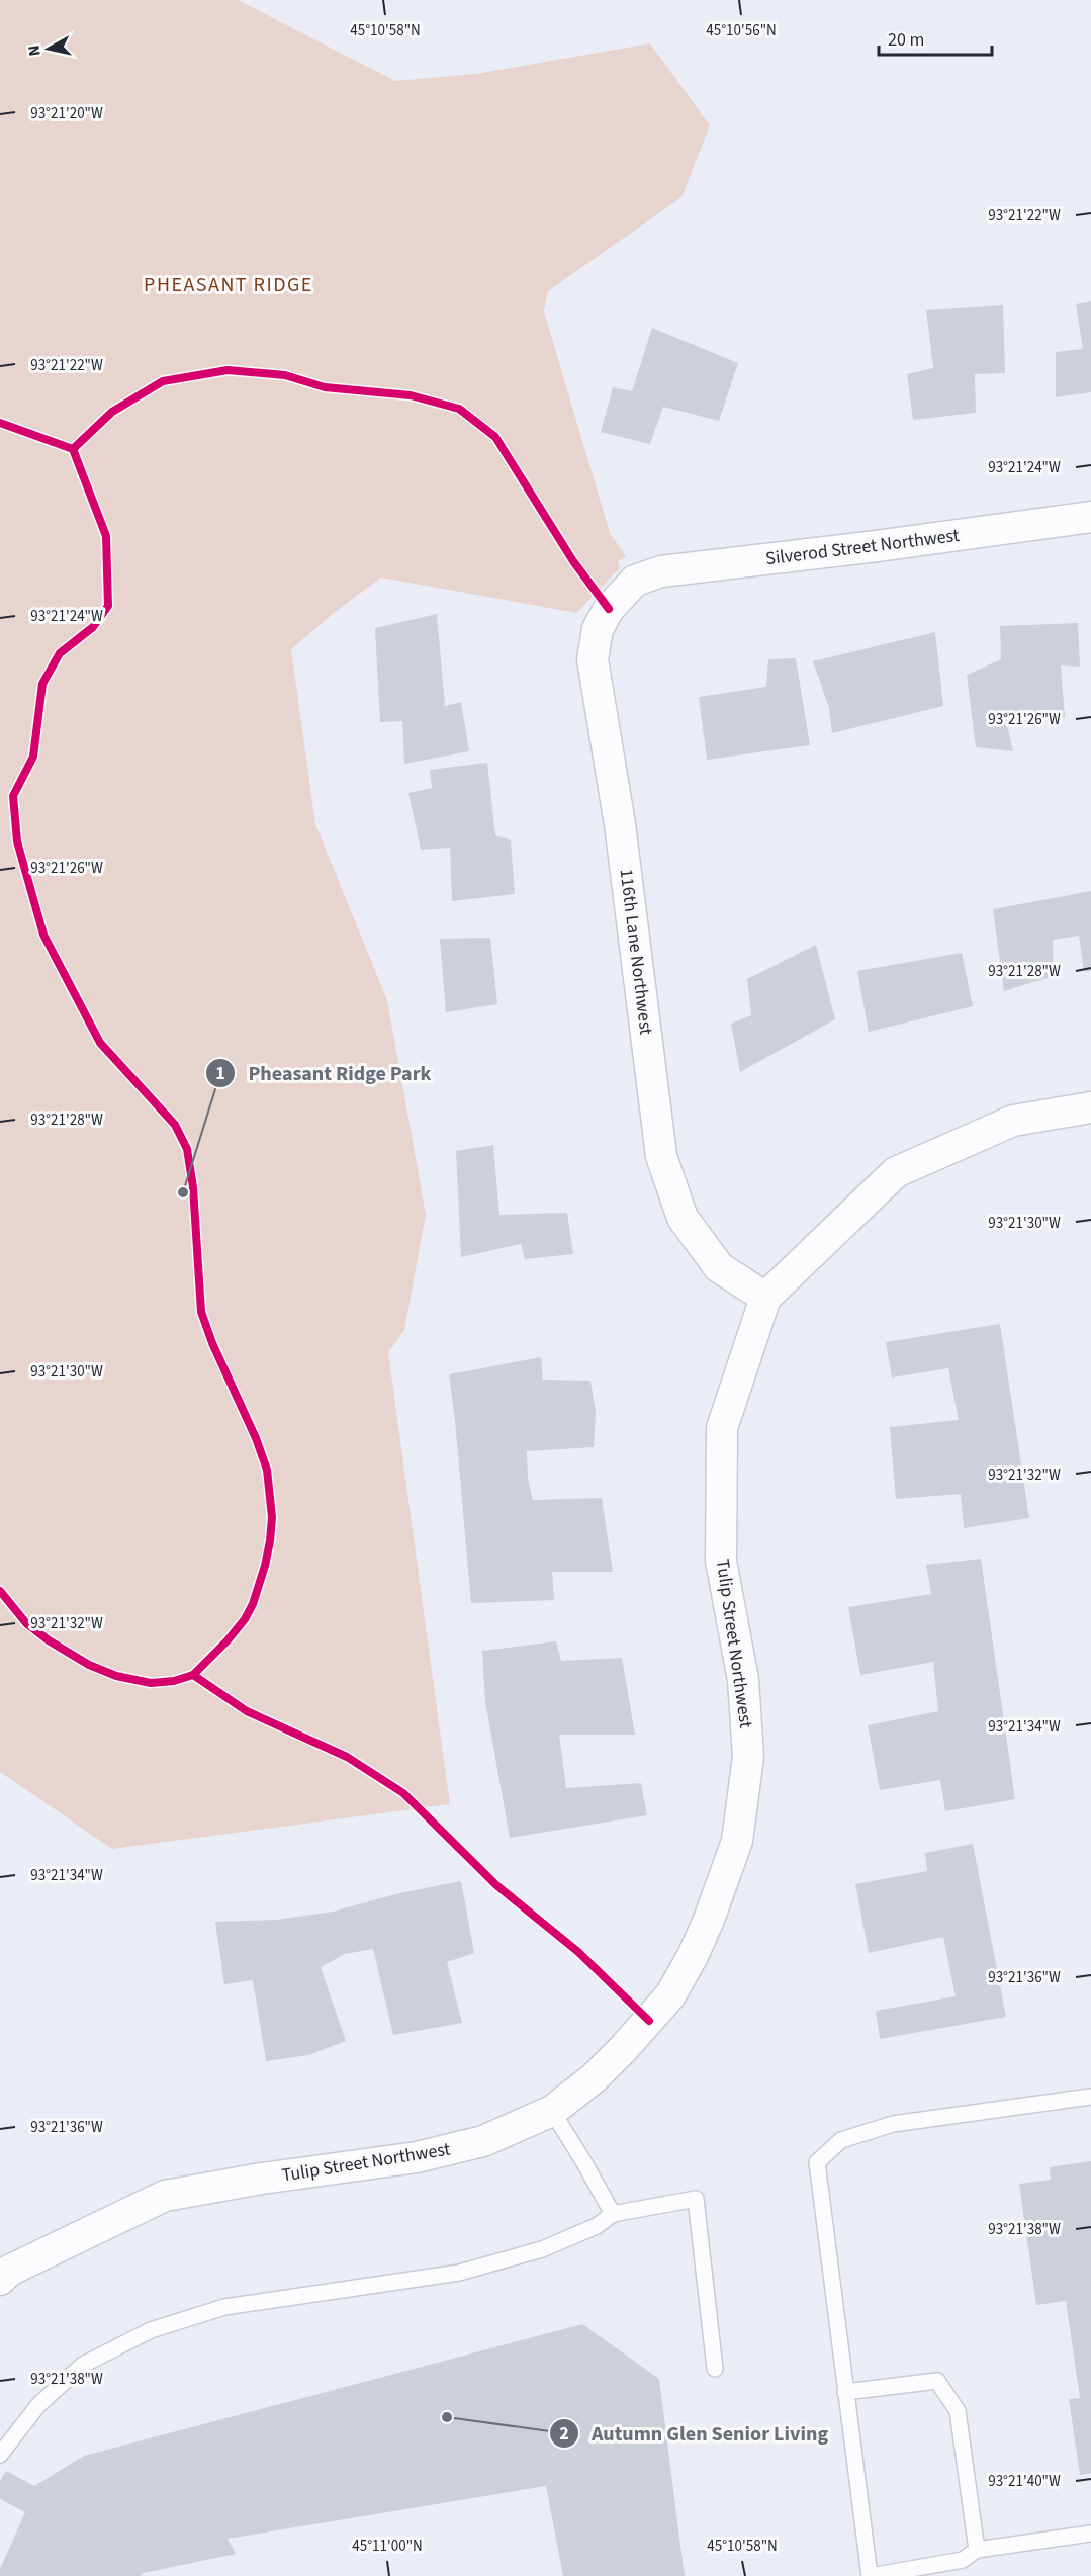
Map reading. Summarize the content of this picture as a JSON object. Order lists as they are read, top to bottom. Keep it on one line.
{"streets":{"street":["Silverod Street Northwest","116th Lane Northwest","Tulip Street Northwest"]},"crossings":[["Silverod Street Northwest","116th Lane Northwest"],["116th Lane Northwest","Tulip Street Northwest"]],"districts":["PHEASANT RIDGE"],"places":["Pheasant Ridge Park","Autumn Glen Senior Living"],"scale_bar":"20 m","north":"left","coordinates":["45°10'58\"N","45°10'56\"N","93°21'20\"W","93°21'22\"W","93°21'24\"W","93°21'26\"W","93°21'28\"W","93°21'30\"W","93°21'32\"W","93°21'34\"W","93°21'36\"W","93°21'38\"W","93°21'40\"W","45°11'00\"N"]}
